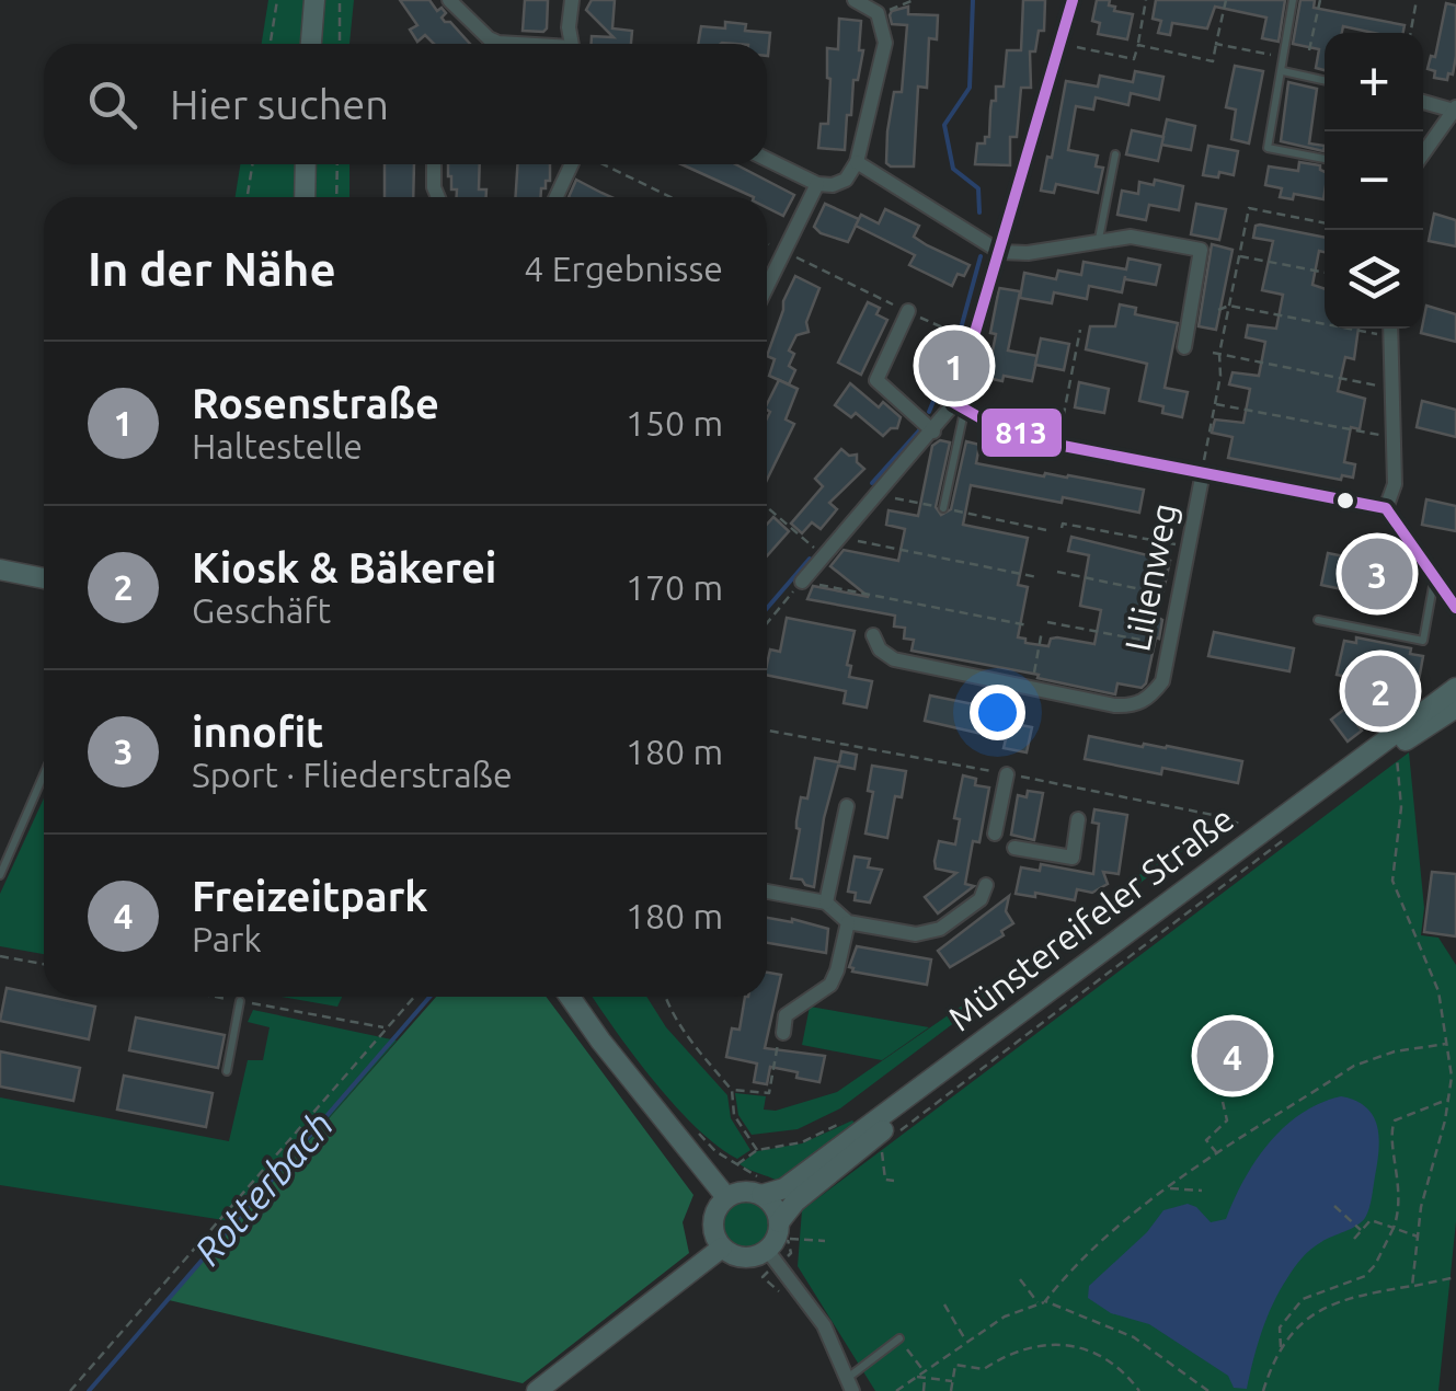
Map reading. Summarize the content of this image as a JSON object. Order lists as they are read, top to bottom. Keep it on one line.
{"streets":{"main road":["Münstereifeler Straße"],"street":["Lilienweg"]},"water":["Rotterbach"],"lines":["transit line 813"],"page":{"map_buttons":["+","−"],"search":"Hier suchen","heading":["In der Nähe","4 Ergebnisse"],"pins":["1","3","2","4"],"list":[{"mark":"1","name":"Rosenstraße","note":"Haltestelle","value":"150 m"},{"mark":"2","name":"Kiosk & Bäkerei","note":"Geschäft","value":"170 m"},{"mark":"3","name":"innofit","note":"Sport · Fliederstraße","value":"180 m"},{"mark":"4","name":"Freizeitpark","note":"Park","value":"180 m"}]}}
